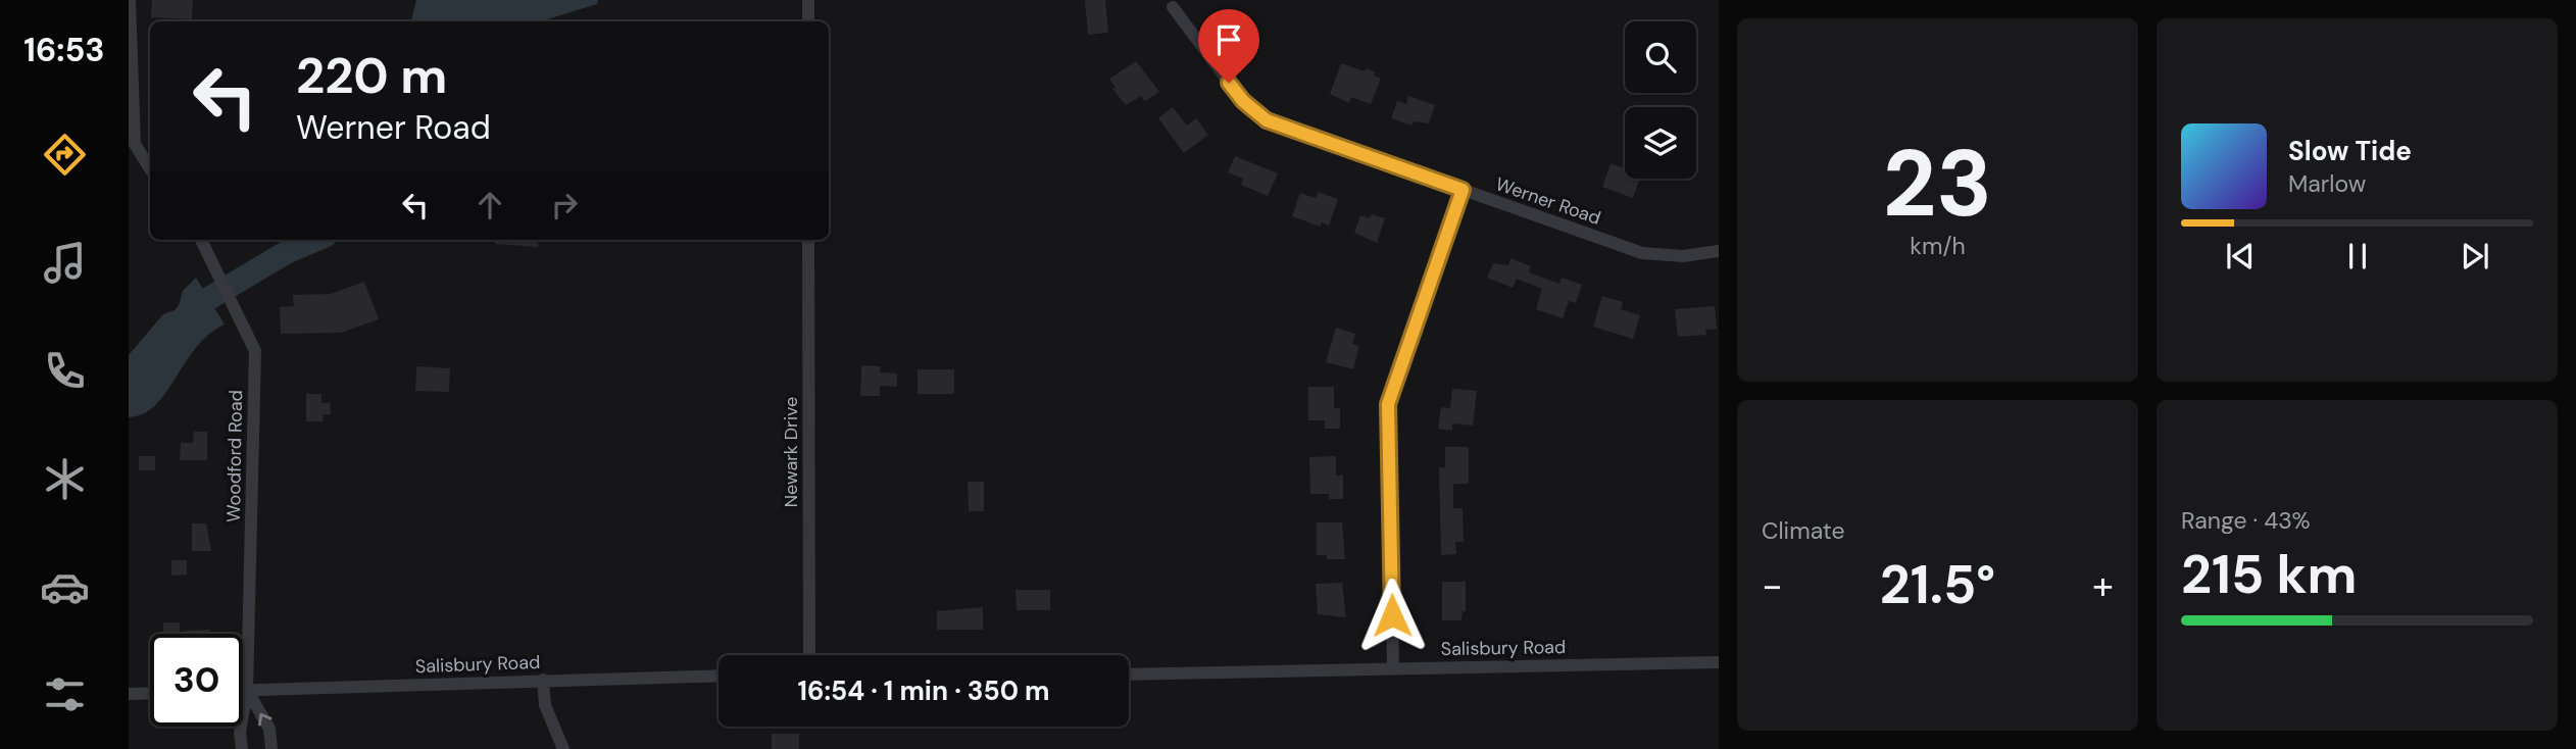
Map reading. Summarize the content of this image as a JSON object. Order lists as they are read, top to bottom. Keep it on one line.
{"streets":{"street":["Werner Road","Newark Drive","Woodford Road","Salisbury Road"]},"crossings":[["Woodford Road","Salisbury Road"]],"page":{"tabs":"16:53","tile":[["23","km/h"],"Climate",["Range · 43%","215 km"]],"turn":["220 m","Werner Road"],"song":["Slow Tide","Marlow"],"heat":["−","21.5°","+"],"limit":"30","trip":"16:54 · 1 min · 350 m"}}
